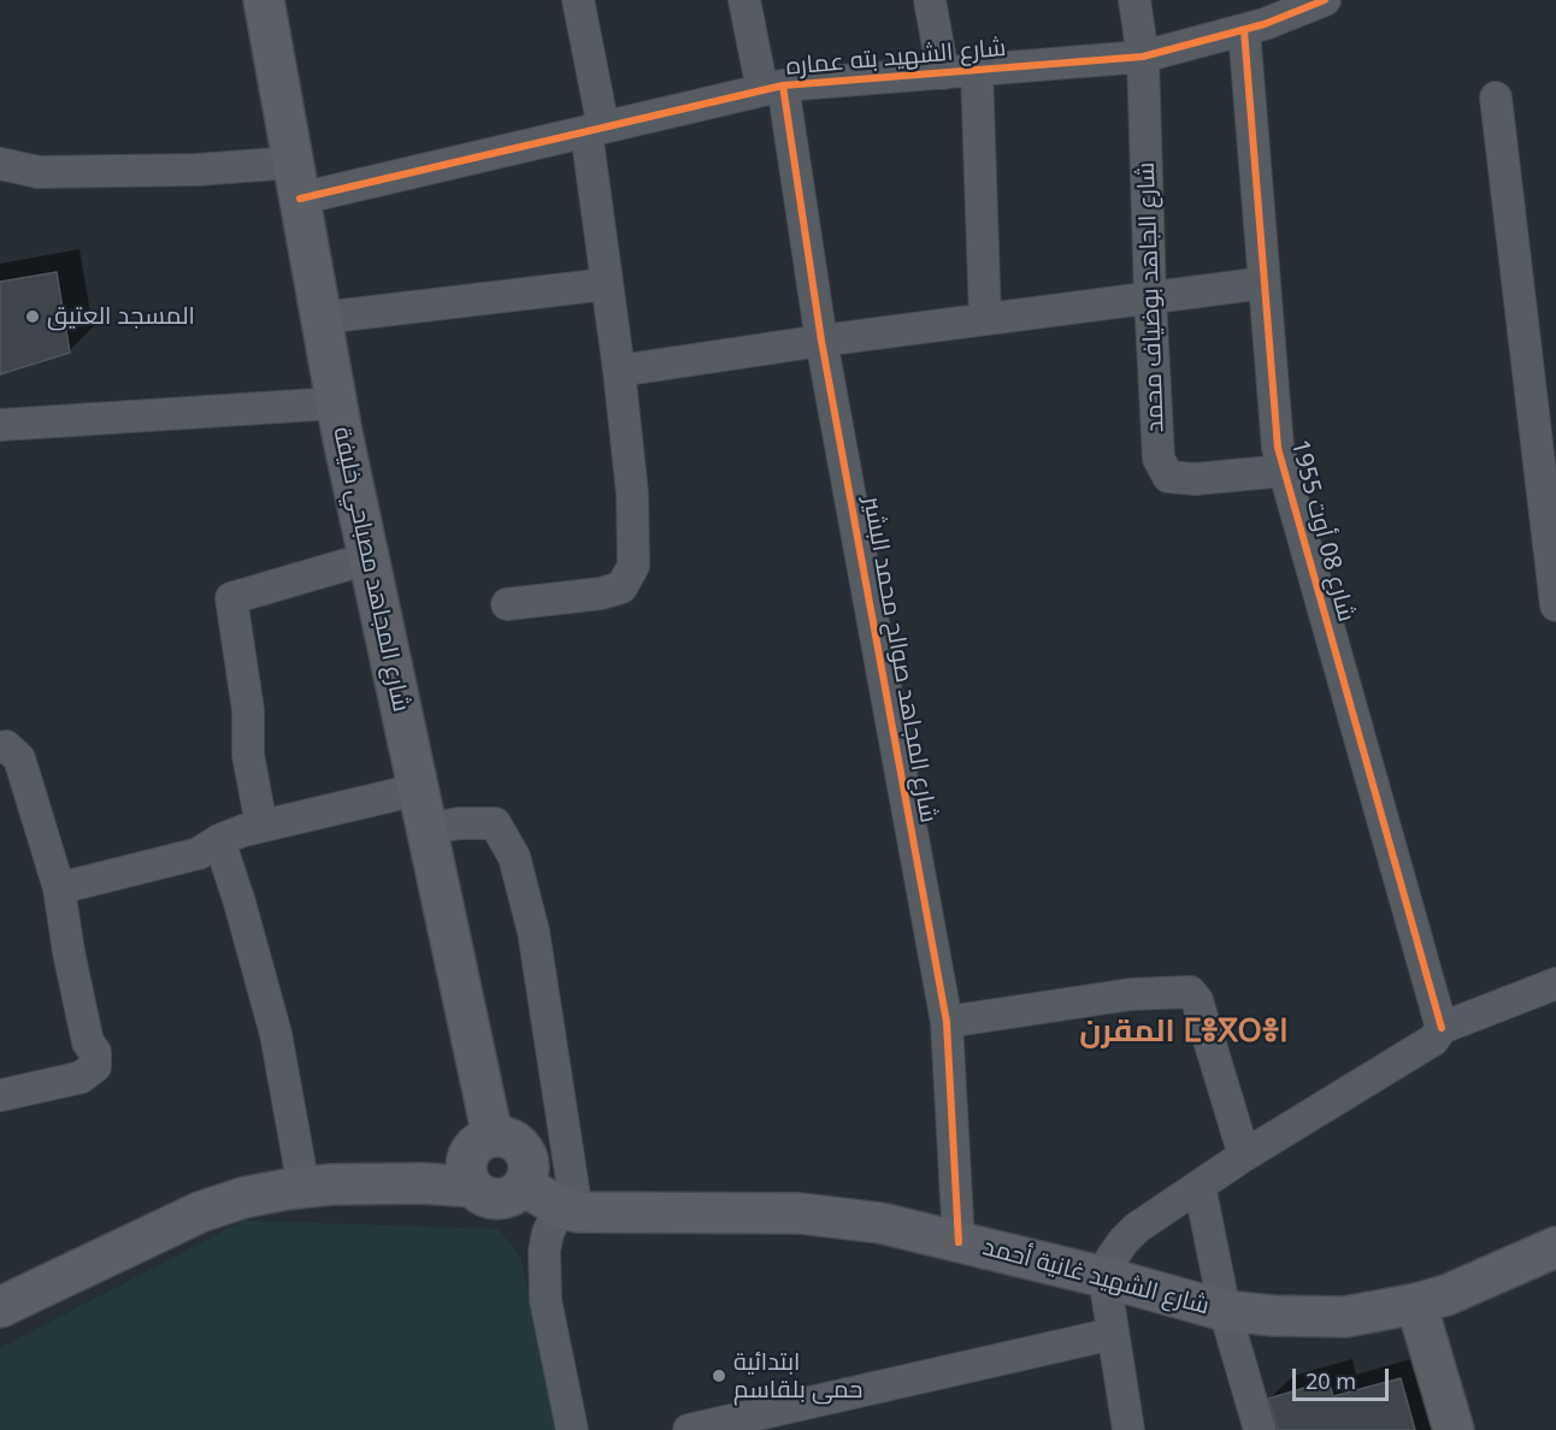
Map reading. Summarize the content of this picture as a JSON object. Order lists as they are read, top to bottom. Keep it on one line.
{"streets":{"main road":["شارع المجاهد مصباحي خليفة","شارع الشهيد غانية أحمد"],"street":["شارع الشهيد بته عماره","شارع الجاهد بوضياف محمد","شارع 08 أوت 1955","شارع المجاهد صوالح محمد البشير"]},"crossings":[["شارع الشهيد بته عماره","شارع الجاهد بوضياف محمد"],["شارع الشهيد بته عماره","شارع 08 أوت 1955"],["شارع الشهيد بته عماره","شارع المجاهد مصباحي خليفة"],["شارع الشهيد بته عماره","شارع المجاهد صوالح محمد البشير"],["شارع الجاهد بوضياف محمد","شارع 08 أوت 1955"],["شارع المجاهد مصباحي خليفة","شارع الشهيد غانية أحمد"],["شارع المجاهد صوالح محمد البشير","شارع الشهيد غانية أحمد"]],"districts":["المقرن ⵎⴻⴳⵔⴻⵏ"],"places":["المسجد العتيق","ابتدائية حمى بلقاسم"],"scale_bar":"20 m"}
